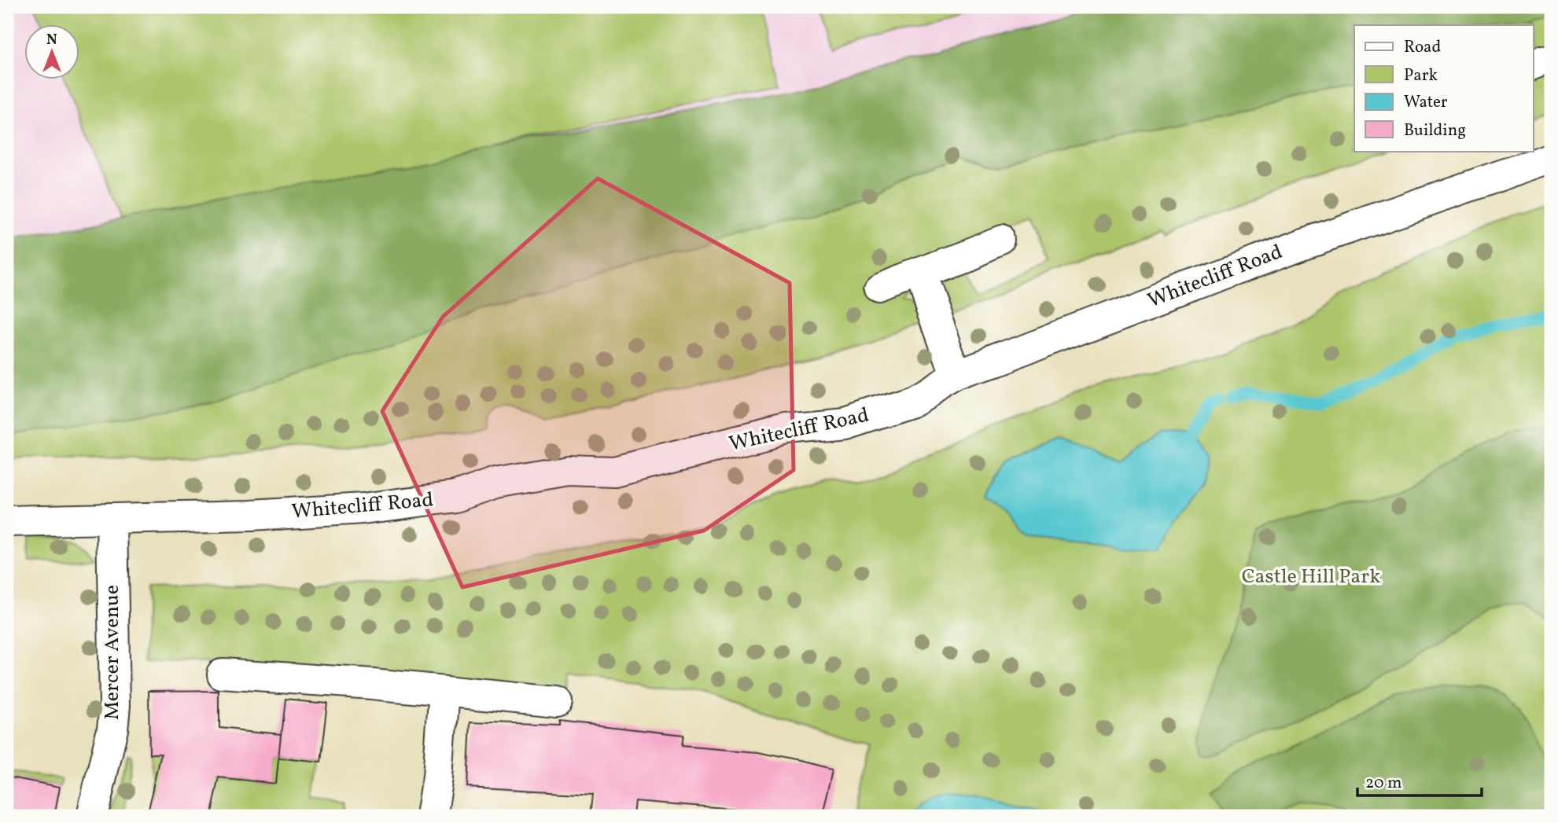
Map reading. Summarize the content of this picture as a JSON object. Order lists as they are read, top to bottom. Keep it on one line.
{"streets":{"street":["Whitecliff Road","Mercer Avenue"]},"crossings":[["Whitecliff Road","Mercer Avenue"]],"parks":["Castle Hill Park"],"legend":["Road","Park","Water","Building"],"scale_bar":"20 m","north":"top"}
